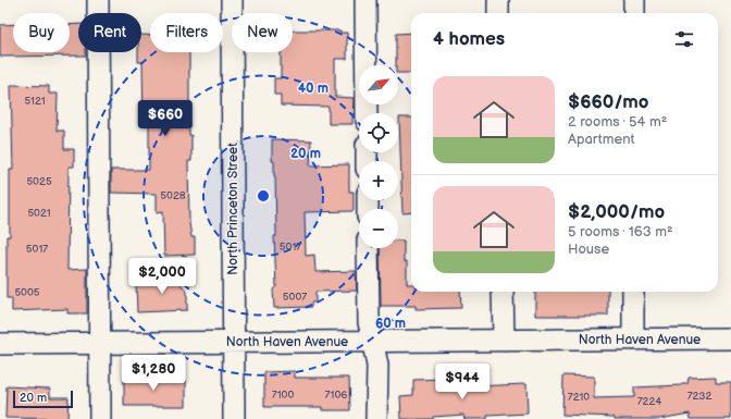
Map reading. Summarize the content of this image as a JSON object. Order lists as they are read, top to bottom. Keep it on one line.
{"streets":{"street":["North Princeton Street","North Haven Avenue"]},"crossings":[["North Princeton Street","North Haven Avenue"]],"house_numbers":["5121","5025","5028","5021","5017","5017","5005","5007","7100","7106","7232","7210","7224"],"scale_bar":"20 m","north":"top right","page":{"chip":["Buy","Rent","Filters","New"],"heading":"4 homes","map_buttons":["+","−"],"list":[{"name":"$660/mo","note":"2 rooms · 54 m² · Apartment"},{"name":"$2,000/mo","note":"5 rooms · 163 m² · House"}],"price":["$660","$2,000","$1,280","$944"],"scale":"20 m"},"rings":["40 m","20 m","60 m"]}
